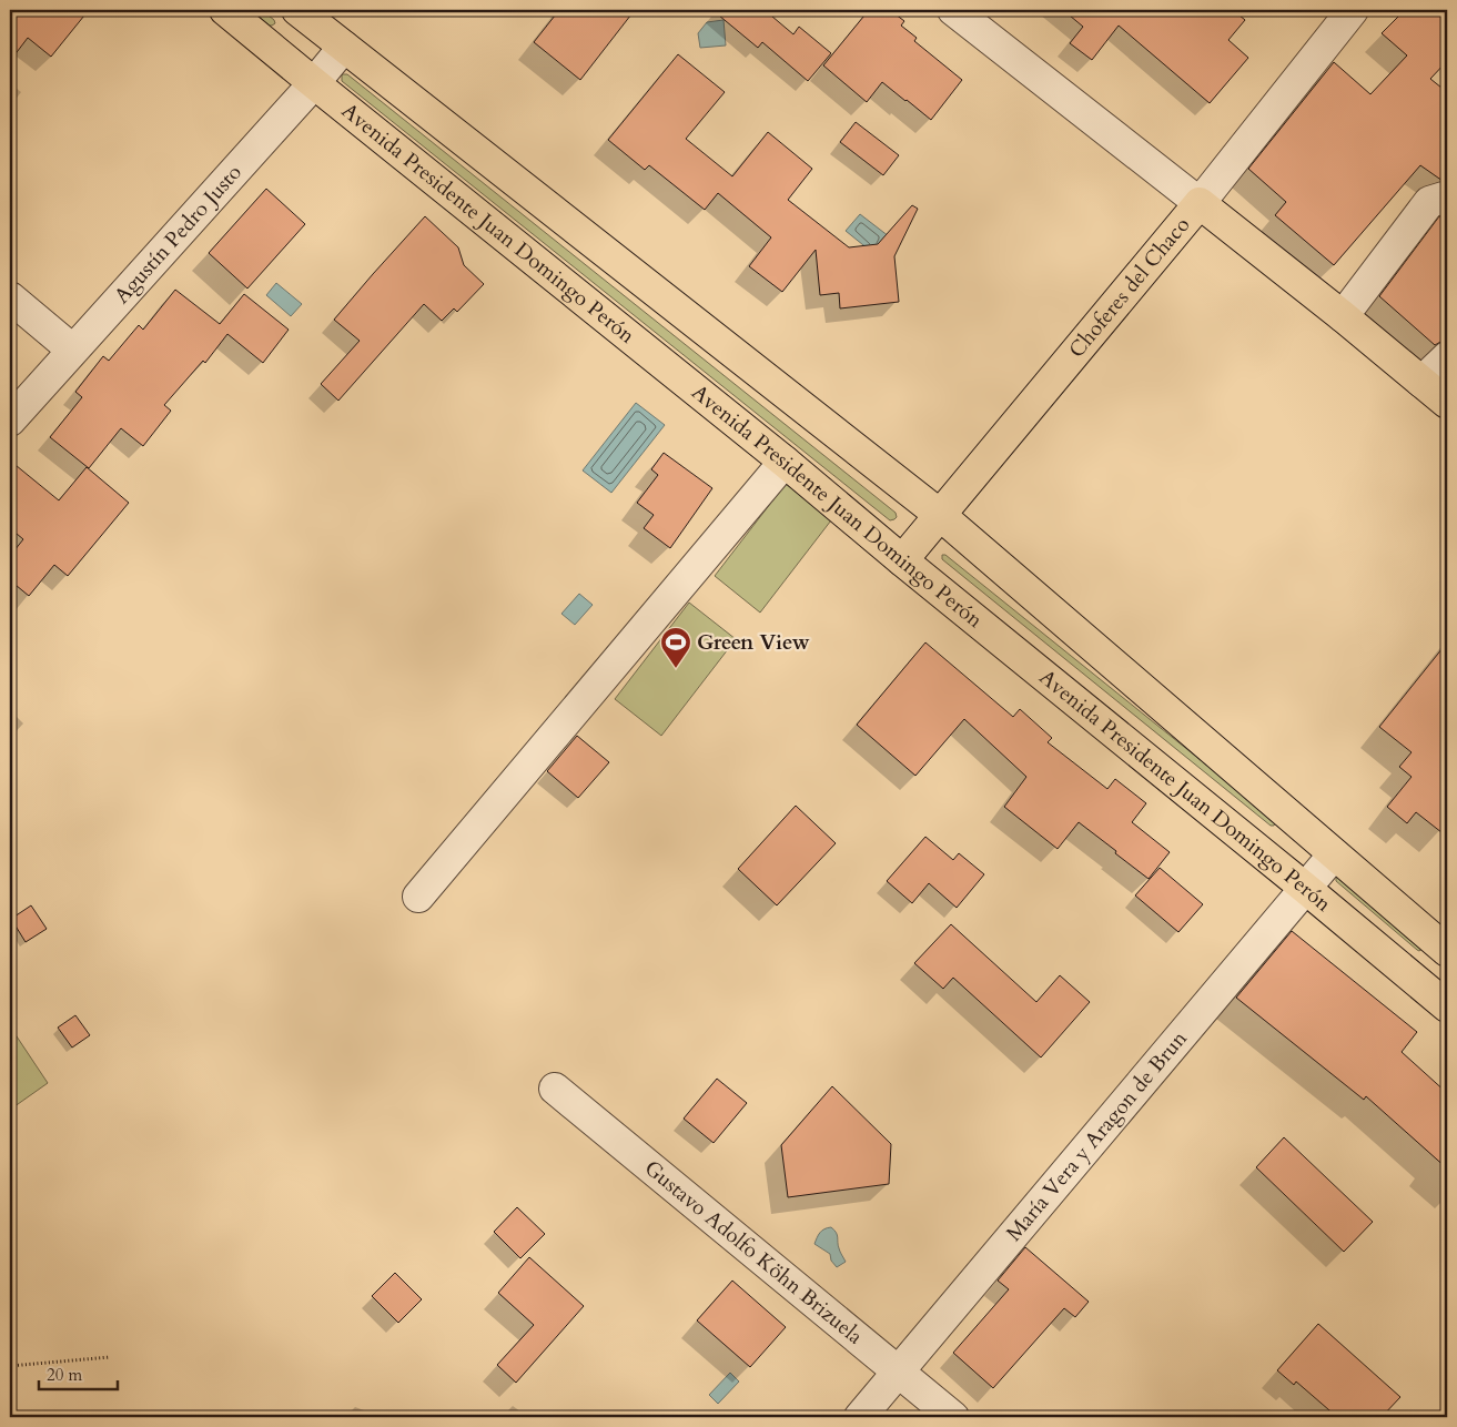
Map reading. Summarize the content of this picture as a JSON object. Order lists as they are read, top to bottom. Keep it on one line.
{"streets":{"main road":["Avenida Presidente Juan Domingo Perón","Choferes del Chaco"],"street":["Agustín Pedro Justo","María Vera y Aragon de Brun","Gustavo Adolfo Köhn Brizuela"]},"crossings":[["Avenida Presidente Juan Domingo Perón","Agustín Pedro Justo"],["Avenida Presidente Juan Domingo Perón","Choferes del Chaco"],["Avenida Presidente Juan Domingo Perón","María Vera y Aragon de Brun"],["María Vera y Aragon de Brun","Gustavo Adolfo Köhn Brizuela"]],"places":{"sports":["Green View"]},"scale_bar":"20 m"}
